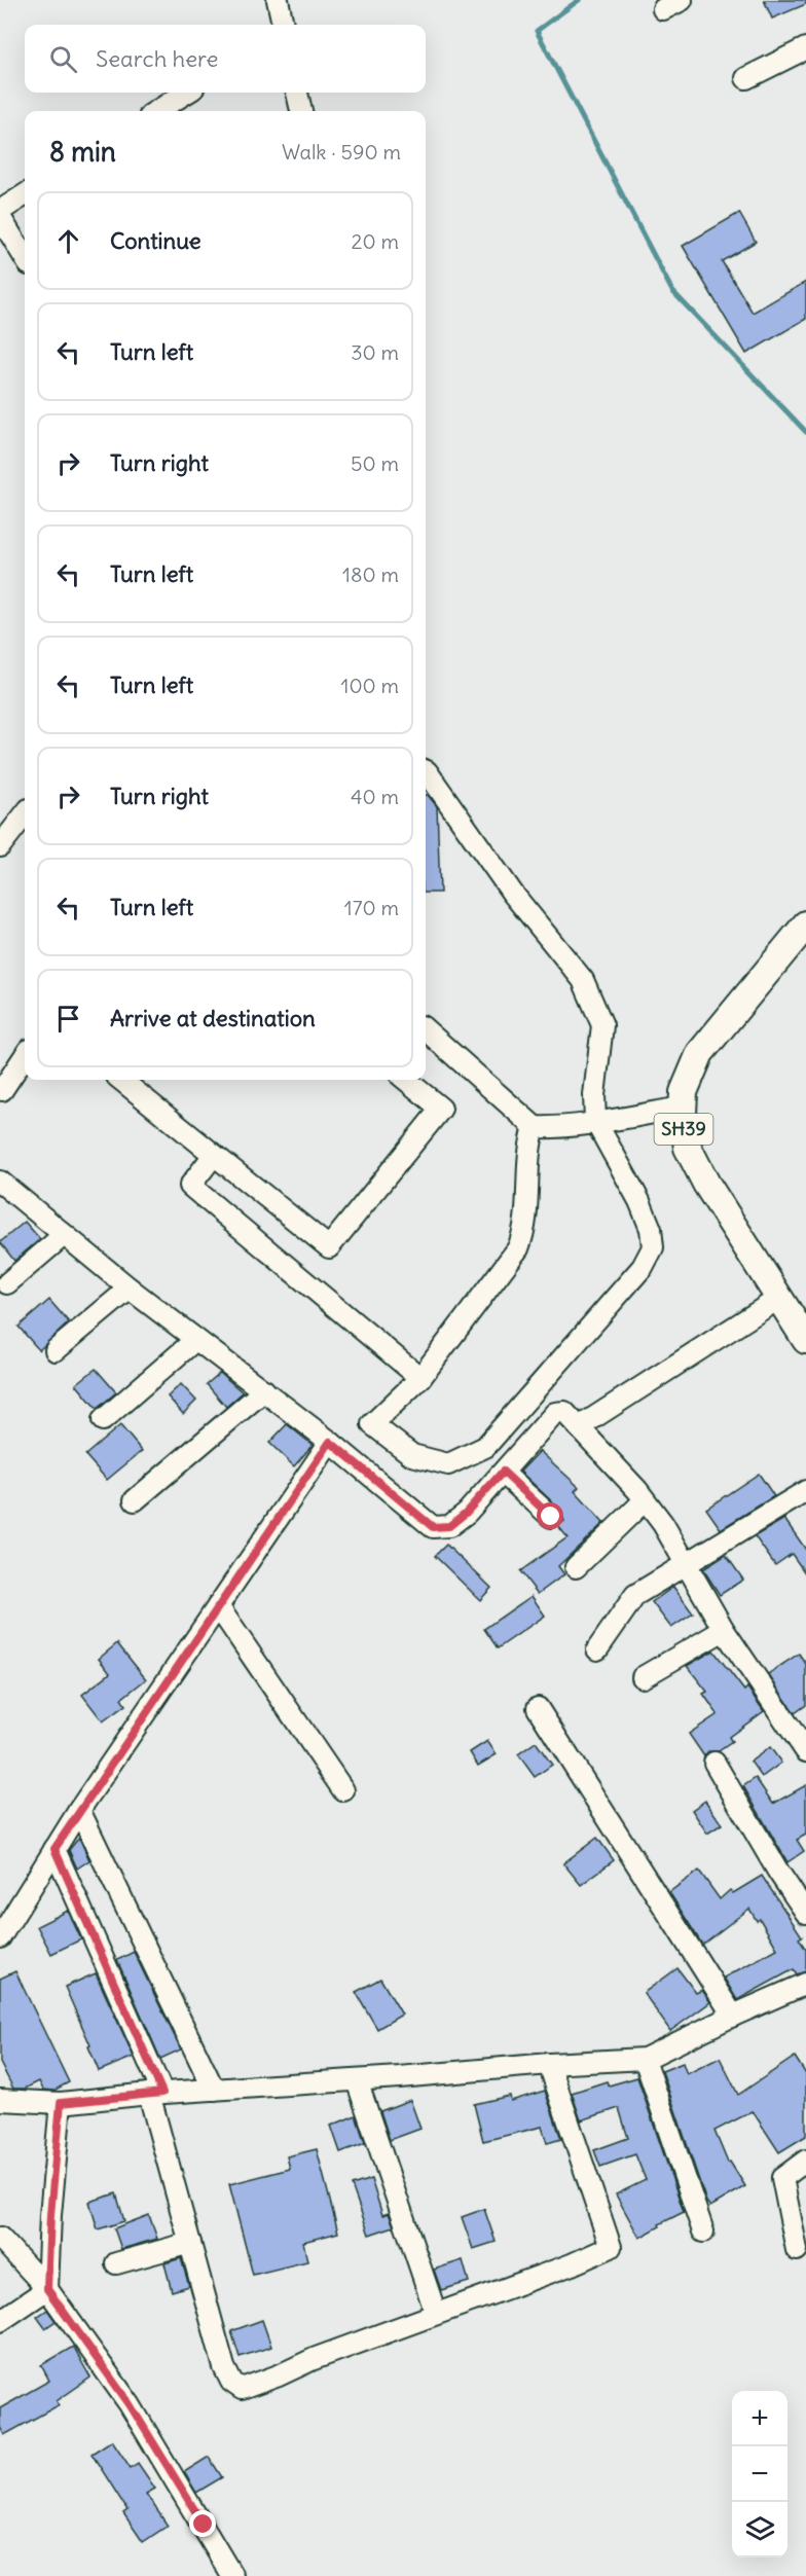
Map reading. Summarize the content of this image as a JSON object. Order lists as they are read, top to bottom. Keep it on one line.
{"streets":{"main road":["SH39"]},"page":{"search":"Search here","heading":["8 min","Walk · 590 m"],"list":[["Continue","20 m"],["Turn left","30 m"],["Turn right","50 m"],["Turn left","180 m"],["Turn left","100 m"],["Turn right","40 m"],["Turn left","170 m"],"Arrive at destination"],"map_buttons":["+","−"]}}
